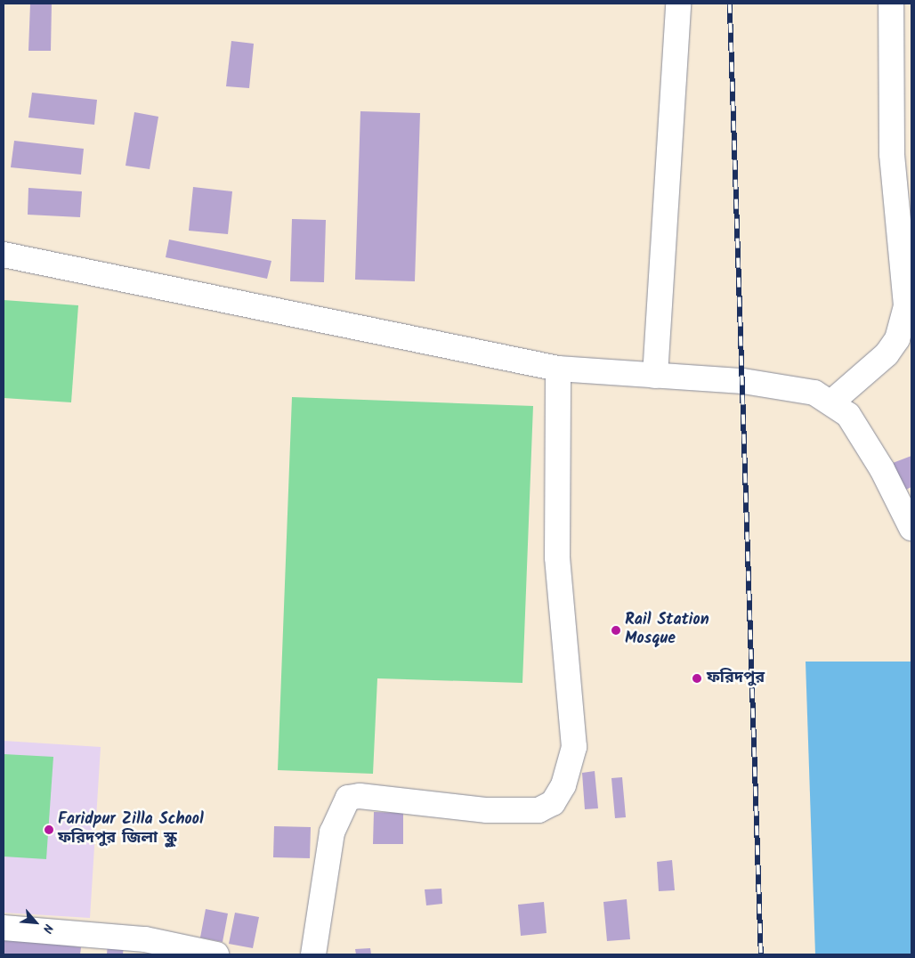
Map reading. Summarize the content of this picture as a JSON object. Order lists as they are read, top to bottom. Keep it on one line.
{"places":["Rail Station Mosque","ফরিদপুর","Faridpur Zilla School ফরিদপুর জিলা স্কুল"],"north":"bottom right"}
